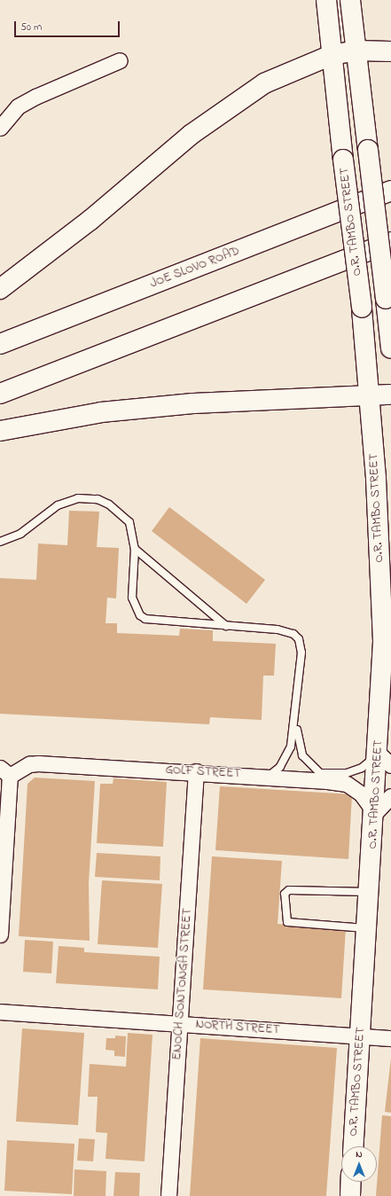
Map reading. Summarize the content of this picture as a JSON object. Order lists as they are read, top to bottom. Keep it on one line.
{"streets":{"main road":["O.R. TAMBO STREET","JOE SLOVO ROAD"],"street":["GOLF STREET","ENOCH SONTONGA STREET","NORTH STREET"]},"crossings":[["O.R. TAMBO STREET","GOLF STREET"],["O.R. TAMBO STREET","NORTH STREET"],["GOLF STREET","ENOCH SONTONGA STREET"],["ENOCH SONTONGA STREET","NORTH STREET"]],"scale_bar":"50 m","north":"top"}
